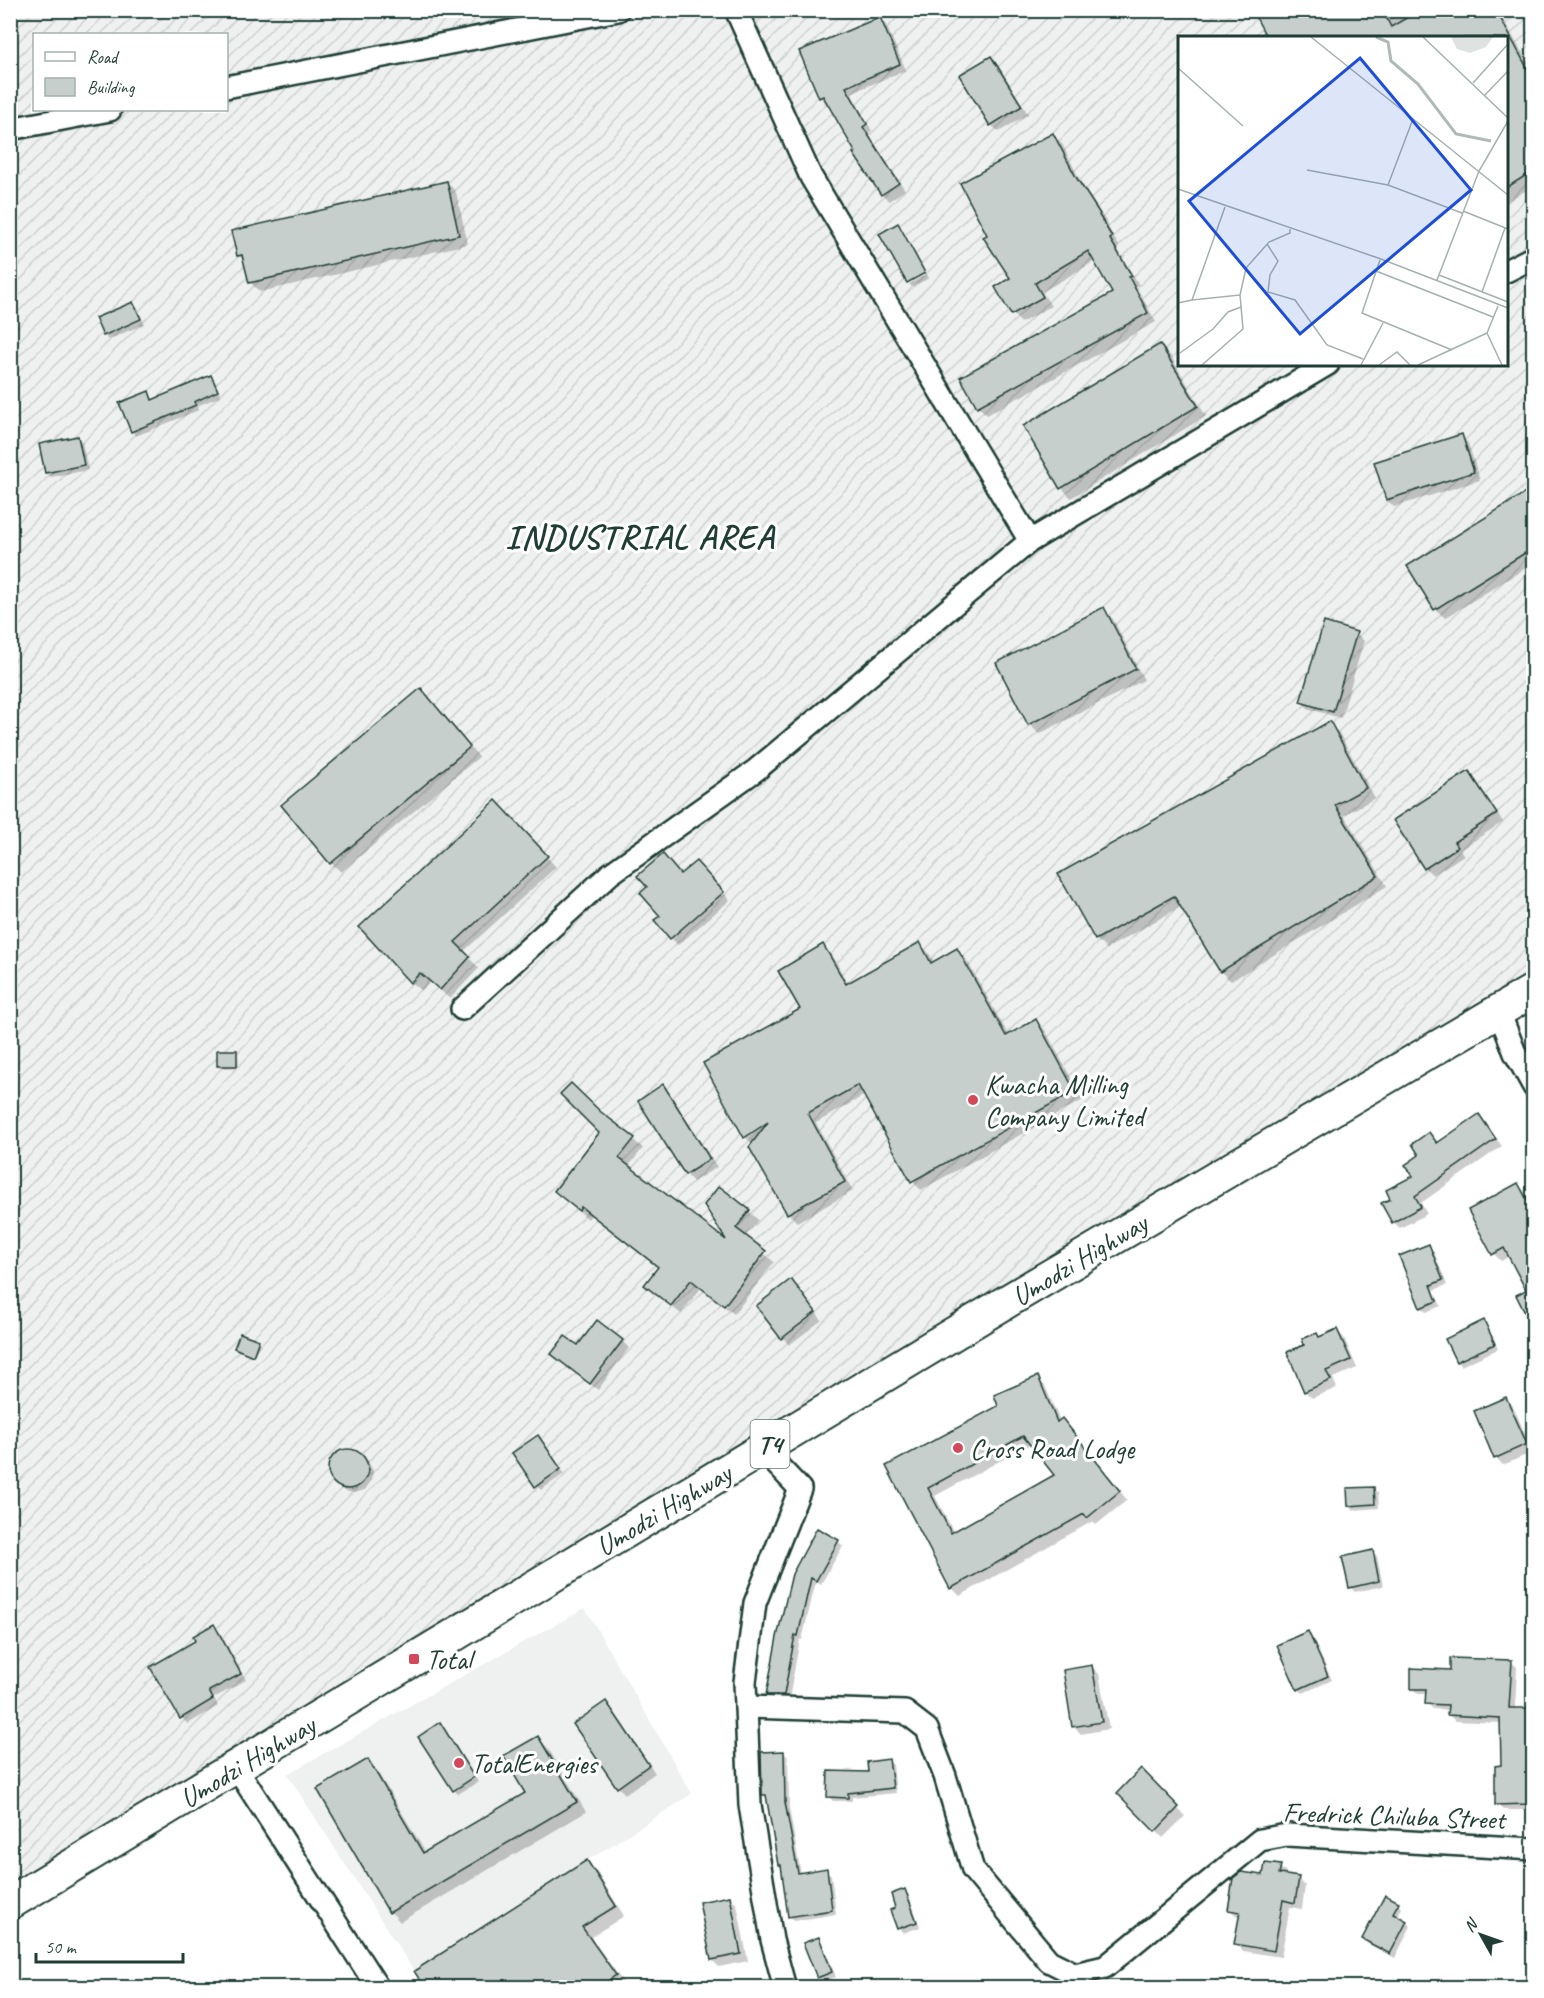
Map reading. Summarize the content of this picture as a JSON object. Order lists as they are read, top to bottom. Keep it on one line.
{"streets":{"highway":["Umodzi Highway","T4"],"street":["Fredrick Chiluba Street"]},"districts":["INDUSTRIAL AREA"],"places":{"other":["Kwacha Milling Company Limited","Cross Road Lodge","TotalEnergies"],"transit":["Total"]},"legend":["Road","Building"],"scale_bar":"50 m","north":"top left"}
